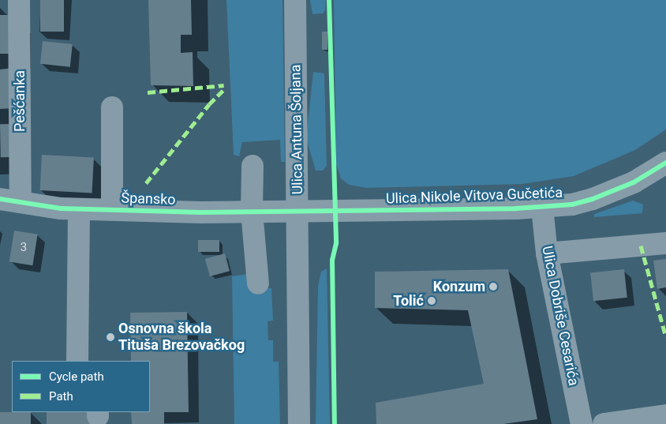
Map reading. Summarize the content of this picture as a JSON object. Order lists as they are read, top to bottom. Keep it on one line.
{"streets":{"street":["Pešćanka","Ulica Antuna Šoljana","Ulica Nikole Vitova Gučetića","Špansko","Ulica Dobriše Cesarića"]},"crossings":[["Pešćanka","Špansko"],["Ulica Antuna Šoljana","Ulica Nikole Vitova Gučetića"],["Ulica Antuna Šoljana","Špansko"],["Ulica Nikole Vitova Gučetića","Špansko"],["Ulica Nikole Vitova Gučetića","Ulica Dobriše Cesarića"]],"places":["Konzum","Tolić","Osnovna škola Tituša Brezovačkog"],"house_numbers":["3"],"legend":["Cycle path","Path"]}
